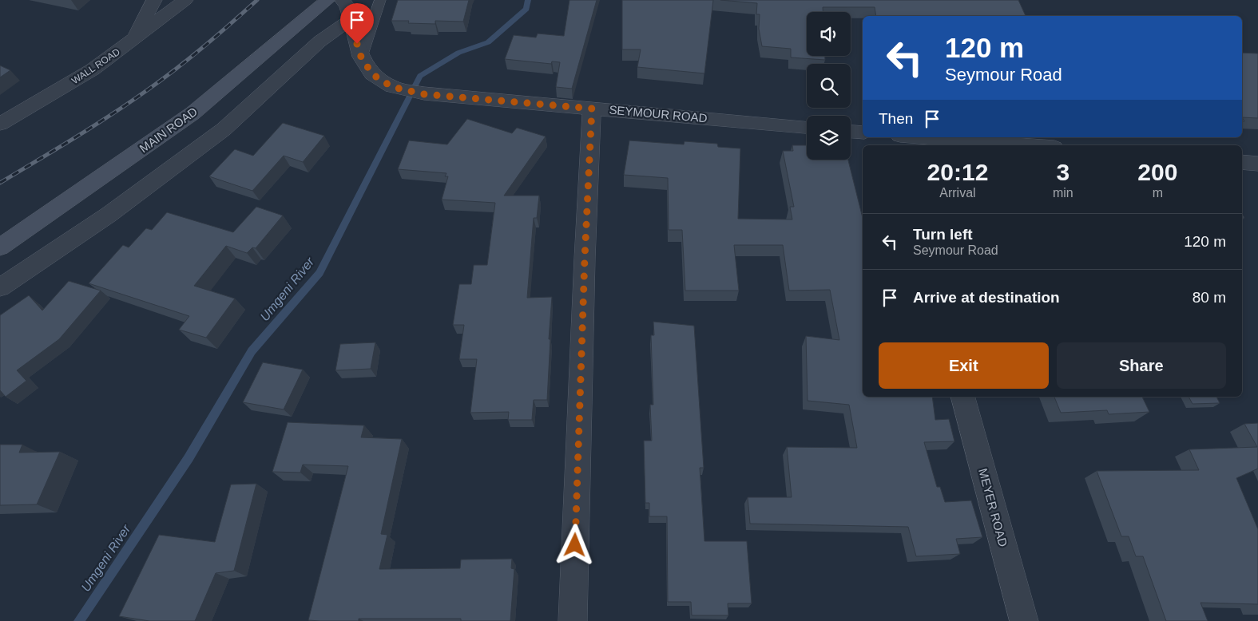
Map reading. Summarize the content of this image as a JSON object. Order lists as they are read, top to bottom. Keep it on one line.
{"streets":{"main road":["MAIN ROAD"],"street":["WALL ROAD","SEYMOUR ROAD","MEYER ROAD"]},"water":["Umgeni River"],"page":{"turn":["120 m","Seymour Road"],"then":"Then","eta":["20:12","Arrival","3","min","200","m"],"list":[{"name":"Turn left","note":"Seymour Road","value":"120 m"},{"name":"Arrive at destination","value":"80 m"}],"buttons":["Exit","Share"]}}
